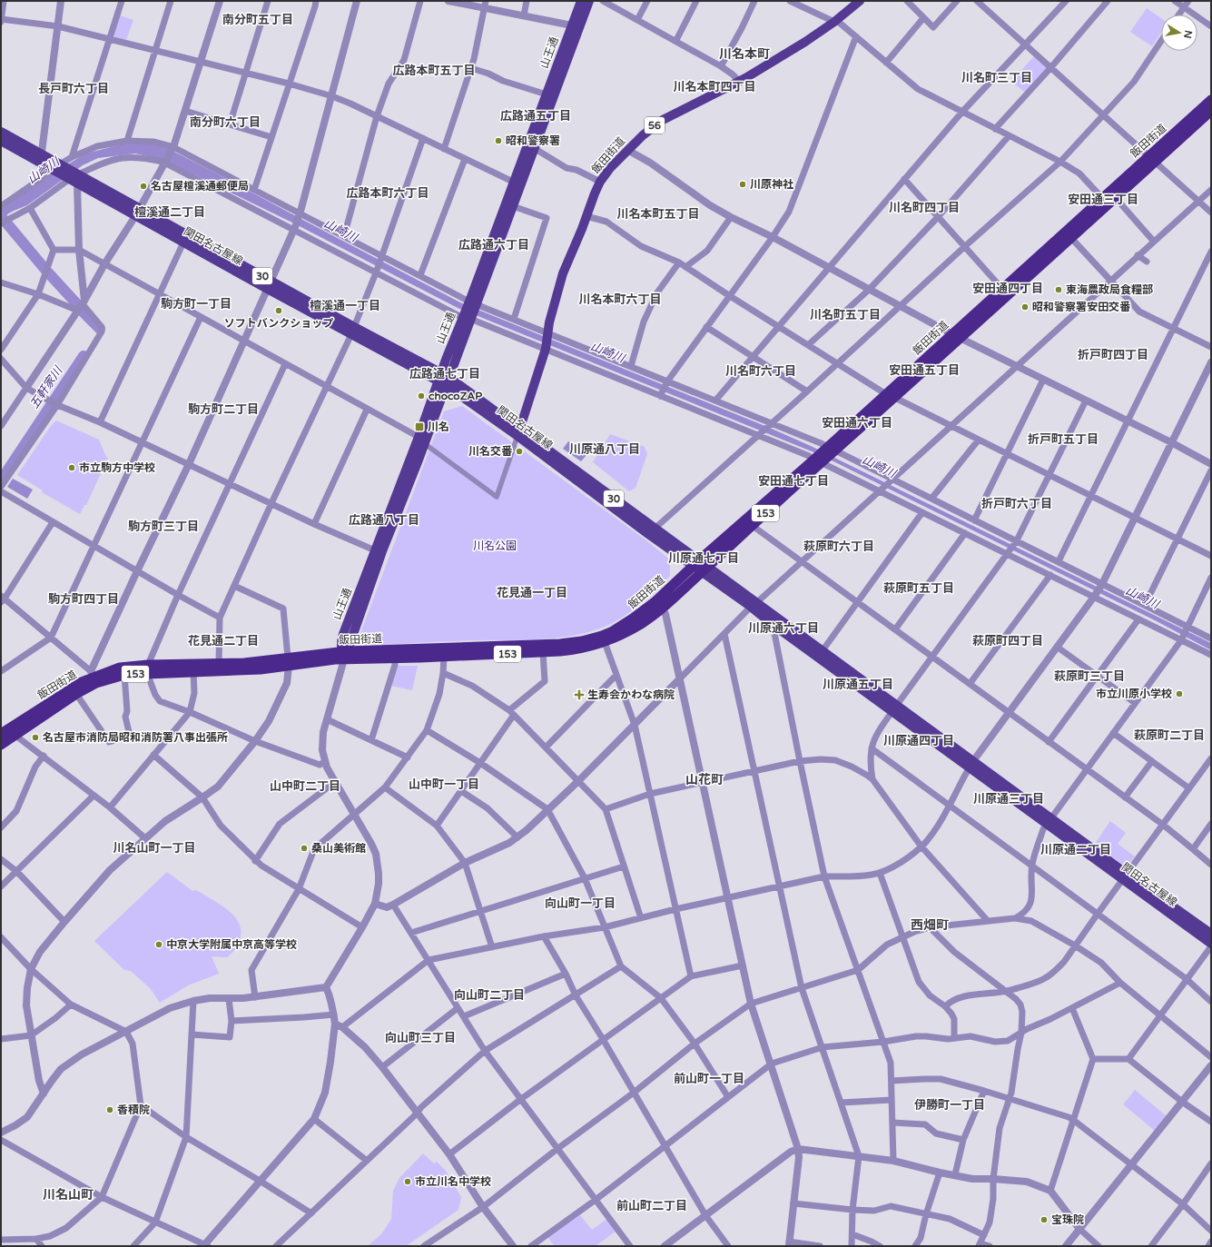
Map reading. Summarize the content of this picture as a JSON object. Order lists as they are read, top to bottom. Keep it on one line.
{"streets":{"highway":["飯田街道","153"],"main road":["山王通","56","関田名古屋線","30"]},"crossings":[["山王通","飯田街道"],["山王通","関田名古屋線"],["飯田街道","関田名古屋線"]],"districts":["南分町五丁目","川名本町","広路本町五丁目","川名町三丁目","川名本町四丁目","長戸町六丁目","広路通五丁目","南分町六丁目","広路本町六丁目","安田通三丁目","川名町四丁目","檀溪通二丁目","川名本町五丁目","広路通六丁目","安田通四丁目","川名本町六丁目","駒方町一丁目","檀溪通一丁目","川名町五丁目","折戸町四丁目","安田通五丁目","川名町六丁目","広路通七丁目","駒方町二丁目","安田通六丁目","折戸町五丁目","川原通八丁目","安田通七丁目","折戸町六丁目","広路通八丁目","駒方町三丁目","萩原町六丁目","川原通七丁目","萩原町五丁目","花見通一丁目","駒方町四丁目","川原通六丁目","花見通二丁目","萩原町四丁目","萩原町三丁目","川原通五丁目","萩原町二丁目","川原通四丁目","山花町","山中町一丁目","山中町二丁目","川原通三丁目","川名山町一丁目","川原通二丁目","向山町一丁目","西畑町","向山町二丁目","向山町三丁目","前山町一丁目","伊勝町一丁目","川名山町","前山町二丁目"],"water":["山崎川","五軒家川"],"parks":["川名公園"],"places":{"other":["昭和警察署","川原神社","名古屋檀溪通郵便局","東海農政局食糧部","昭和警察署安田交番","ソフトバンクショップ","chocoZAP","川名交番","市立駒方中学校","市立川原小学校","名古屋市消防局昭和消防署八事出張所","桑山美術館","中京大学附属中京高等学校","香積院","市立川名中学校","宝珠院"],"transit":["川名"],"health":["生寿会かわな病院"]},"north":"right"}
